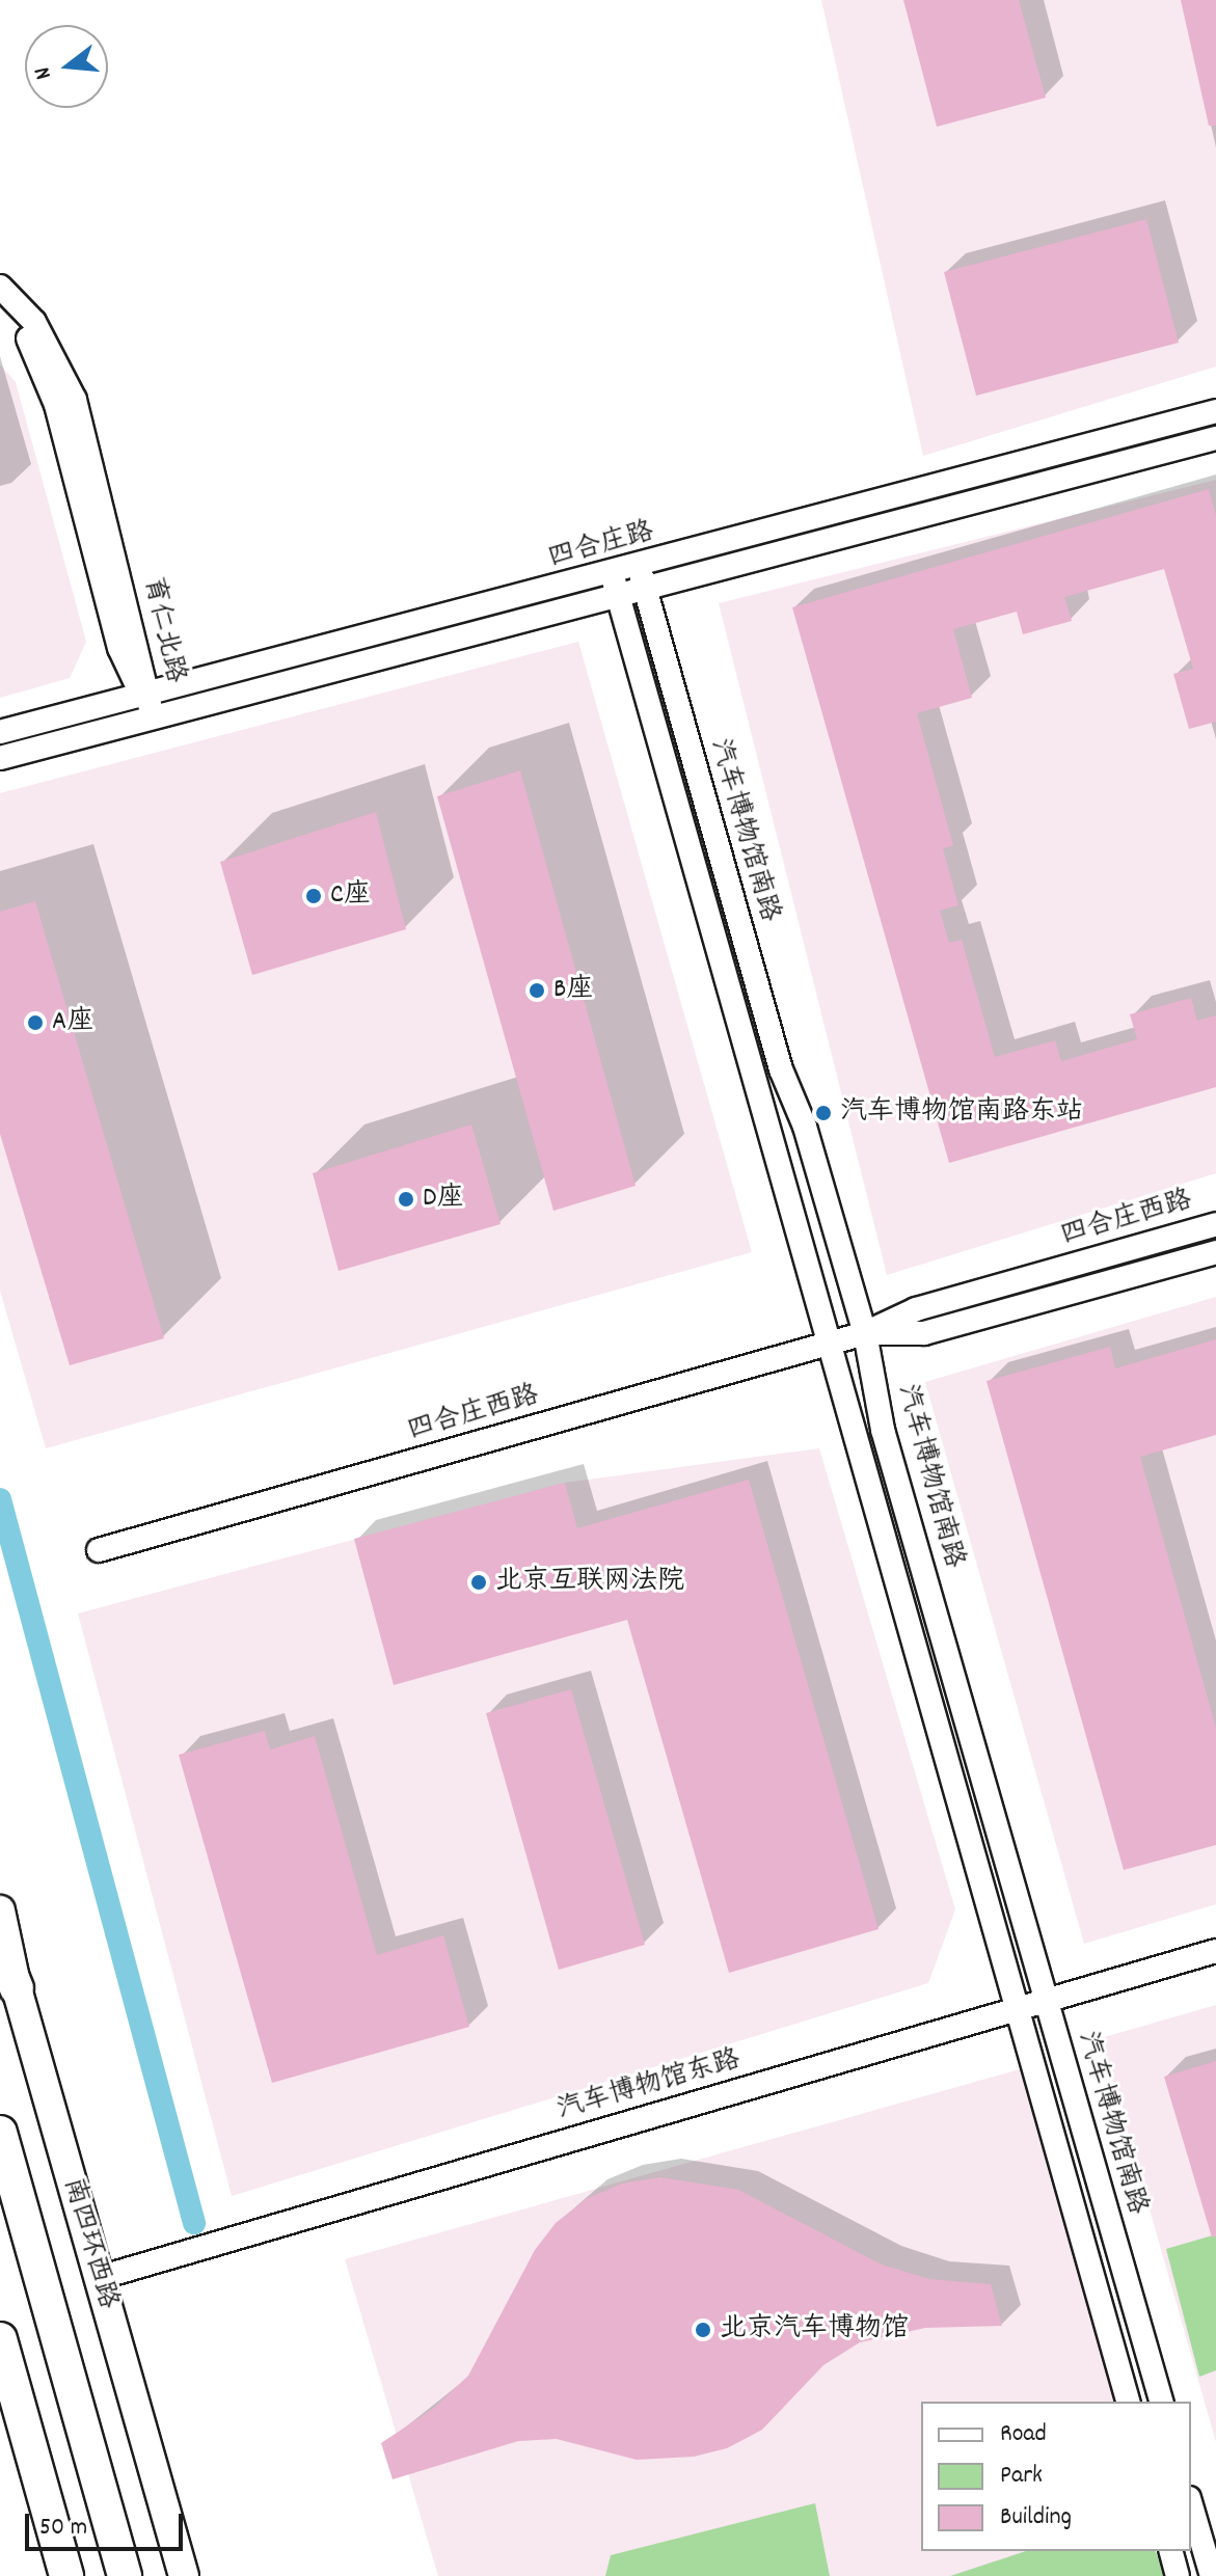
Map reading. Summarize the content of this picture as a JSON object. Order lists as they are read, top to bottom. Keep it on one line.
{"streets":{"highway":["南四环西路"],"street":["四合庄路","育仁北路","汽车博物馆南路","四合庄西路","汽车博物馆东路"]},"crossings":[["四合庄路","育仁北路"],["四合庄路","汽车博物馆南路"],["汽车博物馆南路","四合庄西路"],["汽车博物馆南路","汽车博物馆东路"],["汽车博物馆东路","南四环西路"]],"places":["C座","B座","A座","汽车博物馆南路东站","D座","北京互联网法院","北京汽车博物馆"],"legend":["Road","Park","Building"],"scale_bar":"50 m","north":"left"}
